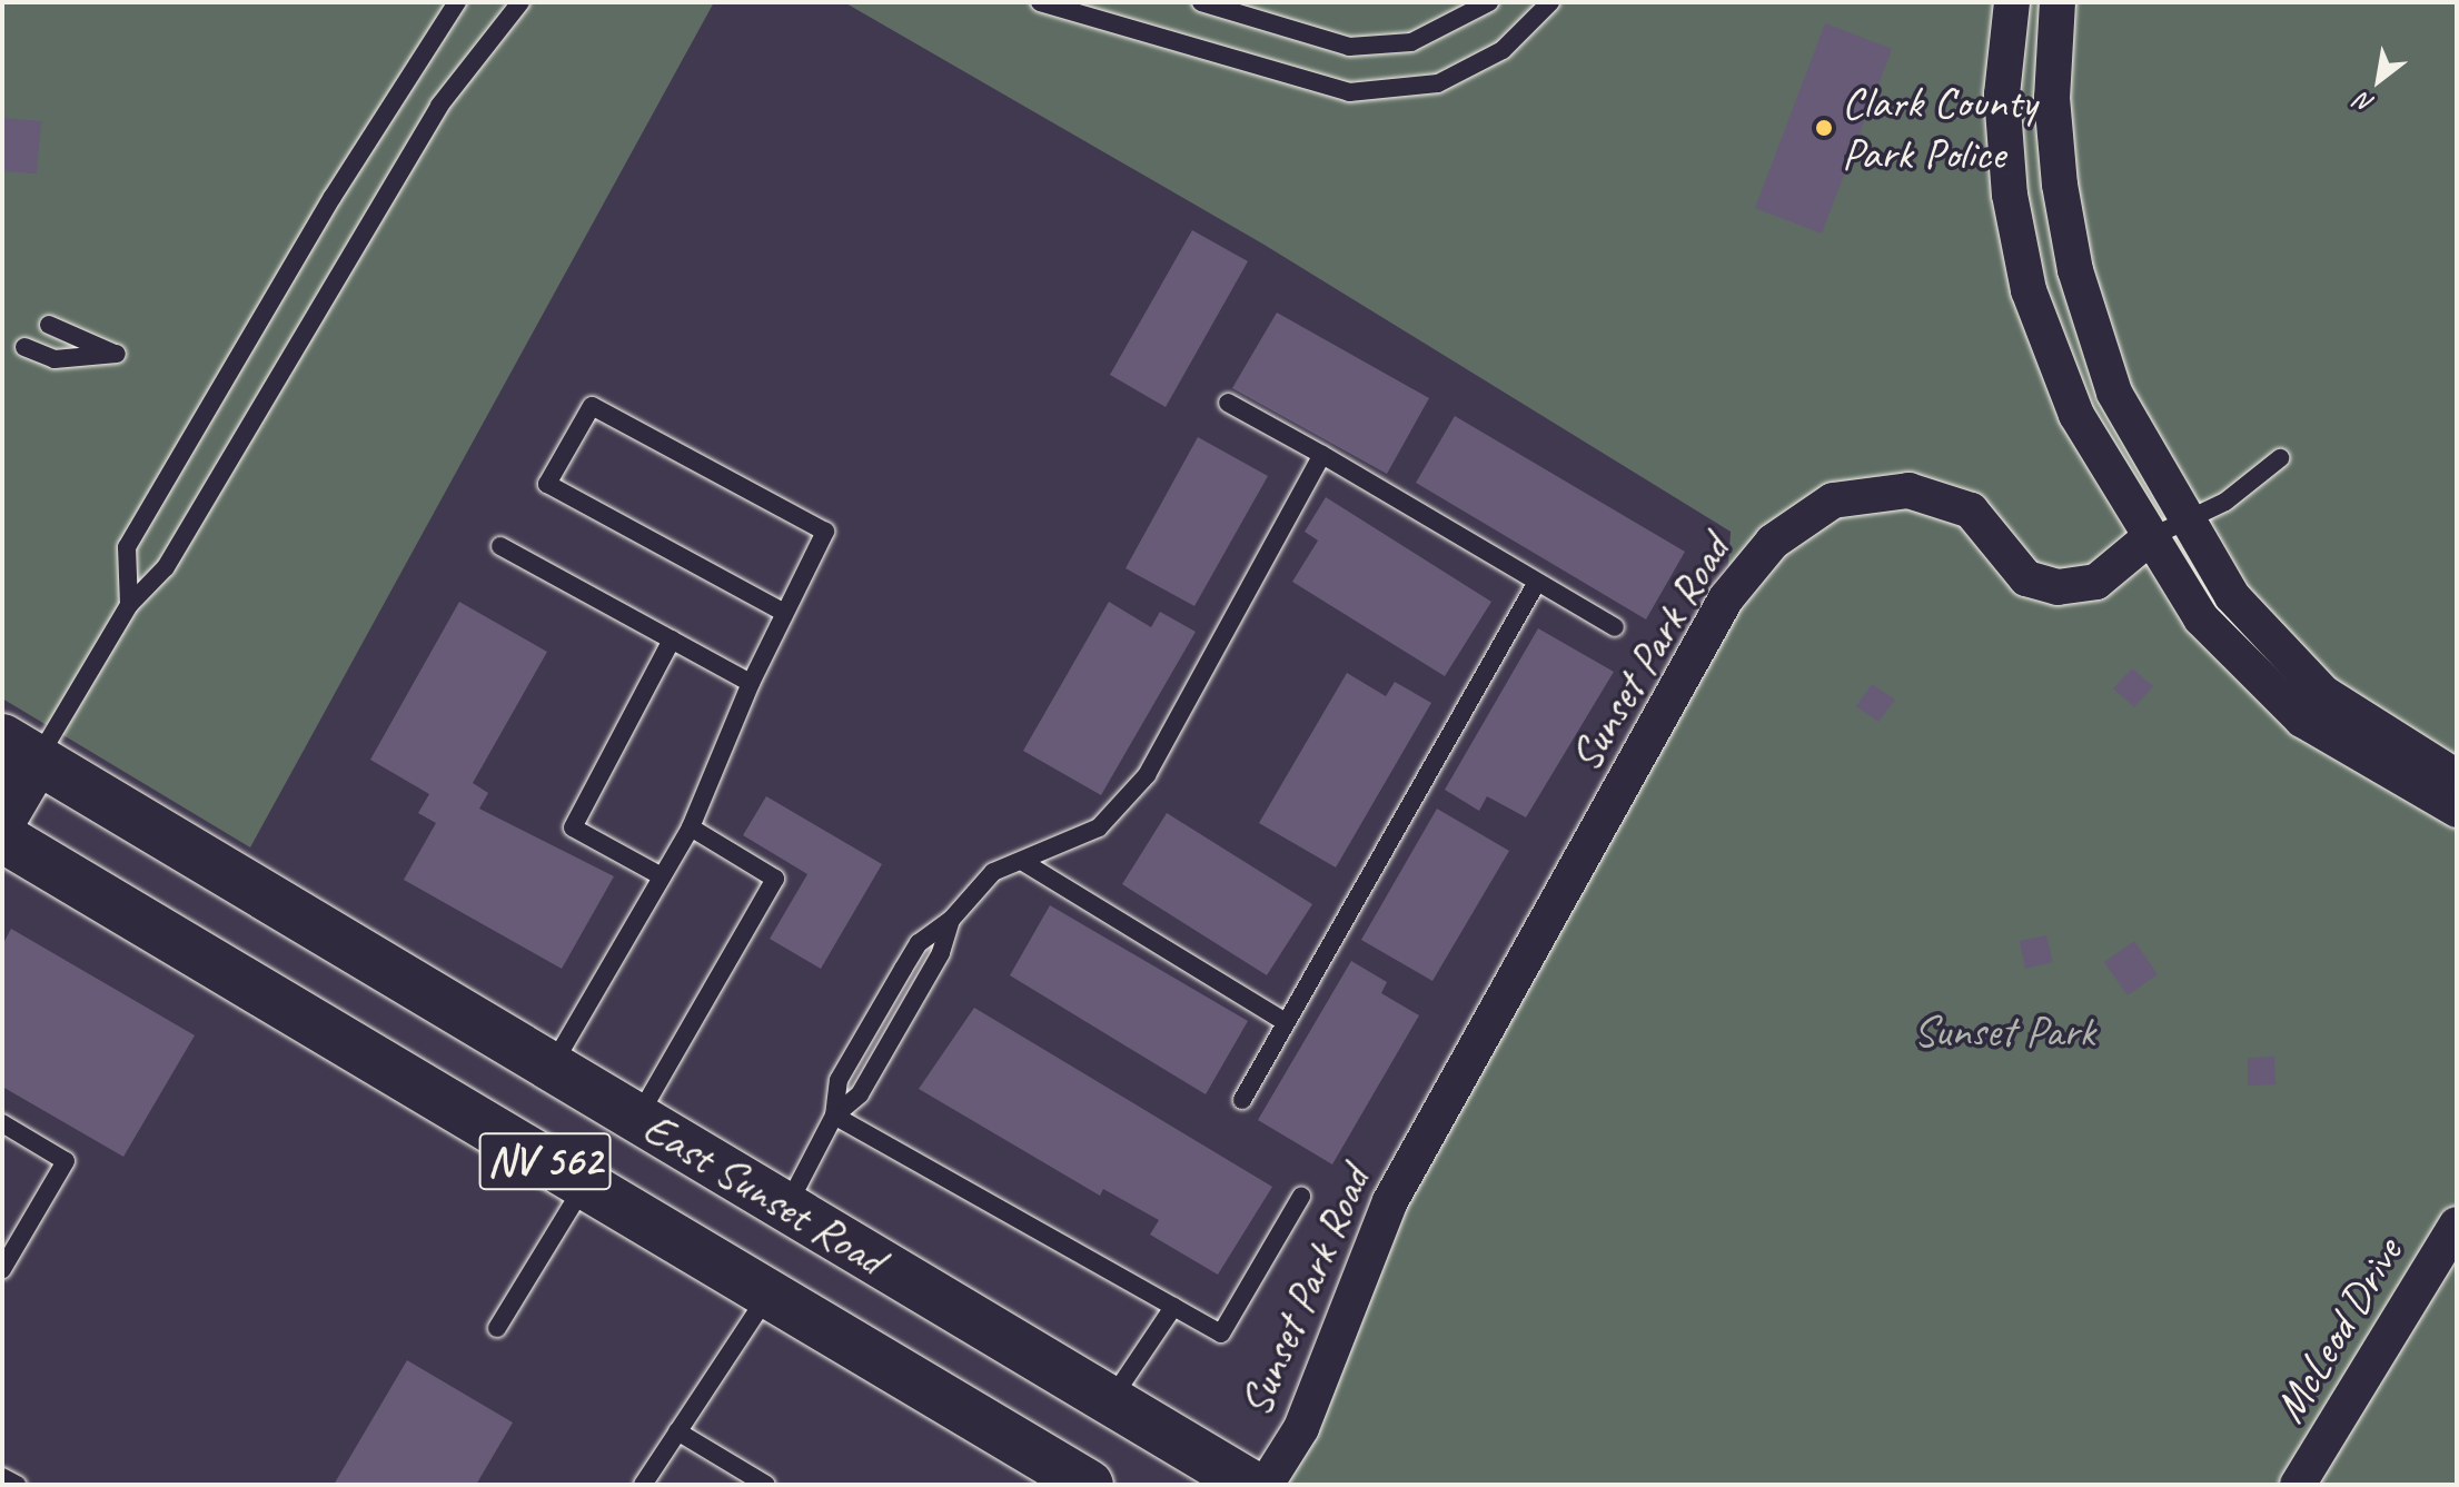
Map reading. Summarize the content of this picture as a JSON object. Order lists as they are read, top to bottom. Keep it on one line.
{"streets":{"main road":["NV 562","East Sunset Road"],"street":["Sunset Park Road","McLeod Drive"]},"parks":["Sunset Park"],"places":["Clark County Park Police"],"north":"bottom left"}
